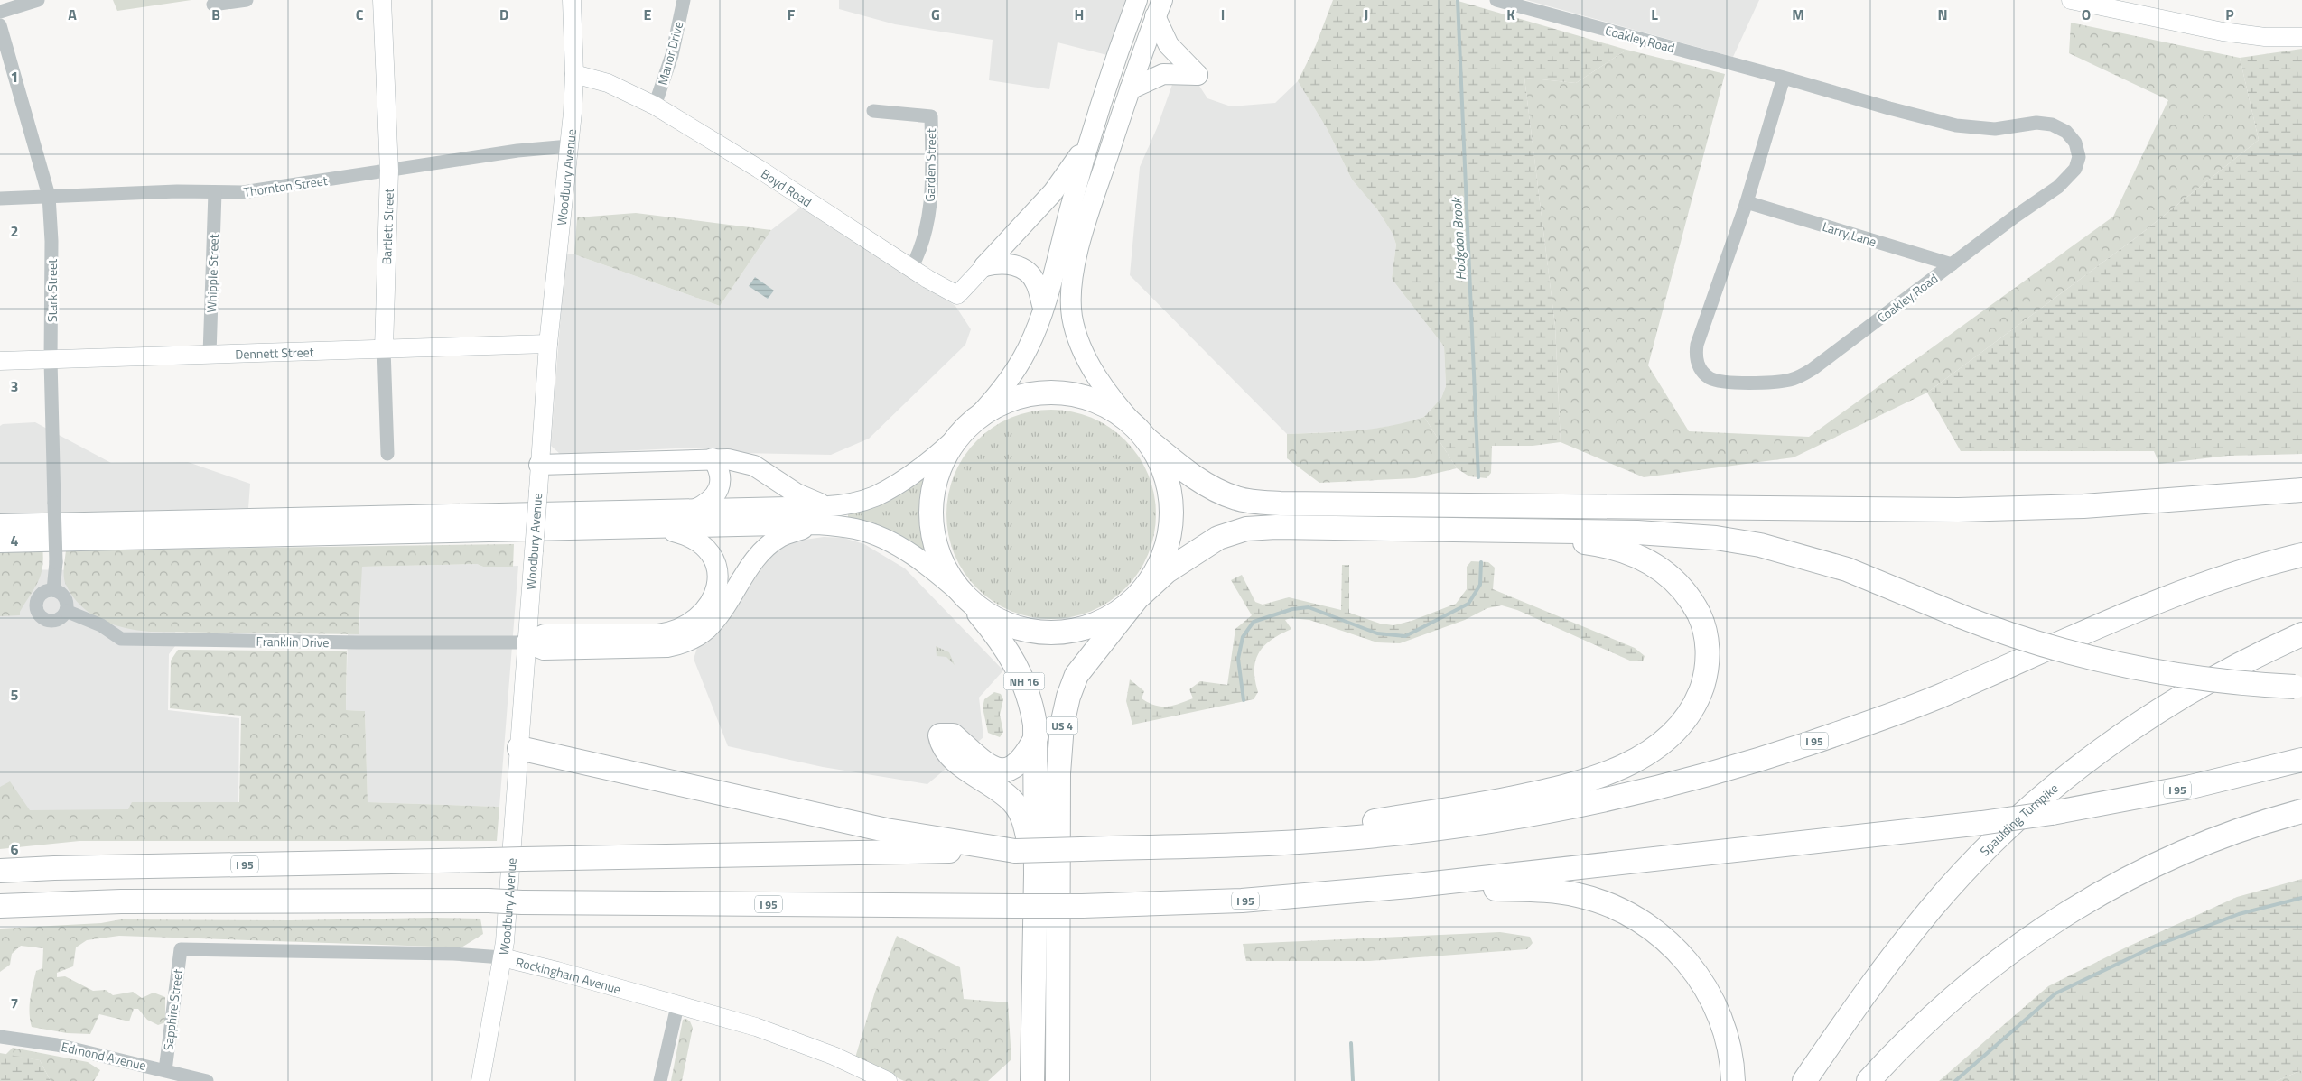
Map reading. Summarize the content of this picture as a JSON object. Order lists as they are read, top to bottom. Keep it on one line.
{"streets":{"highway":["NH 16","US 4","I 95","Spaulding Turnpike"],"street":["Coakley Road","Manor Drive","Garden Street","Woodbury Avenue","Thornton Street","Boyd Road","Bartlett Street","Larry Lane","Whipple Street","Stark Street","Dennett Street","Franklin Drive","Rockingham Avenue","Sapphire Street","Edmond Avenue"]},"crossings":[["Coakley Road","Larry Lane"],["Manor Drive","Boyd Road"],["Garden Street","Boyd Road"],["Woodbury Avenue","Thornton Street"],["Woodbury Avenue","Boyd Road"],["Woodbury Avenue","Dennett Street"],["Woodbury Avenue","Franklin Drive"],["Woodbury Avenue","Rockingham Avenue"],["Thornton Street","Bartlett Street"],["Thornton Street","Whipple Street"],["Thornton Street","Stark Street"],["Bartlett Street","Dennett Street"],["Whipple Street","Dennett Street"],["Stark Street","Dennett Street"],["Stark Street","Franklin Drive"],["Rockingham Avenue","Sapphire Street"],["Sapphire Street","Edmond Avenue"]],"water":["Hodgdon Brook"],"grid":{"columns":["A","B","C","D","E","F","G","H","I","J","K","L","M","N","O","P"],"rows":["1","2","3","4","5","6","7"]}}
